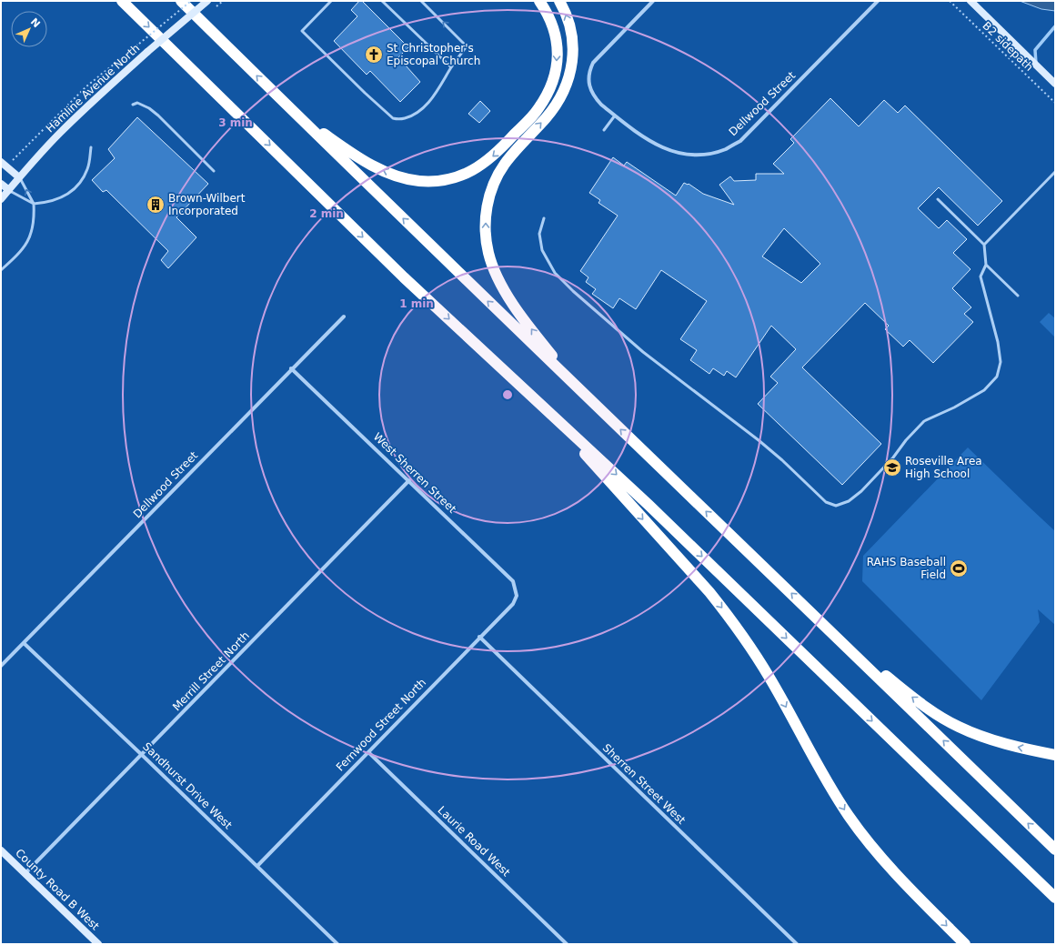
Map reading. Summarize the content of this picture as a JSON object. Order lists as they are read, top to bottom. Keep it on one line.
{"streets":{"street":["Hamline Avenue North","Dellwood Street","West Sherren Street","Merrill Street North","Fernwood Street North","Sherren Street West","Sandhurst Drive West","Laurie Road West","County Road B West"],"path":["B2 sidepath"]},"crossings":[["Dellwood Street","West Sherren Street"],["Dellwood Street","Sandhurst Drive West"],["West Sherren Street","Merrill Street North"],["West Sherren Street","Fernwood Street North"],["Merrill Street North","Sandhurst Drive West"],["Merrill Street North","County Road B West"],["Fernwood Street North","Sherren Street West"],["Fernwood Street North","Sandhurst Drive West"],["Fernwood Street North","Laurie Road West"]],"places":{"church":["St Christopher's Episcopal Church"],"building":["Brown-Wilbert Incorporated"],"school or university":["Roseville Area High School"],"sports":["RAHS Baseball Field"]},"north":"top right","rings":["3 min","2 min","1 min"]}
